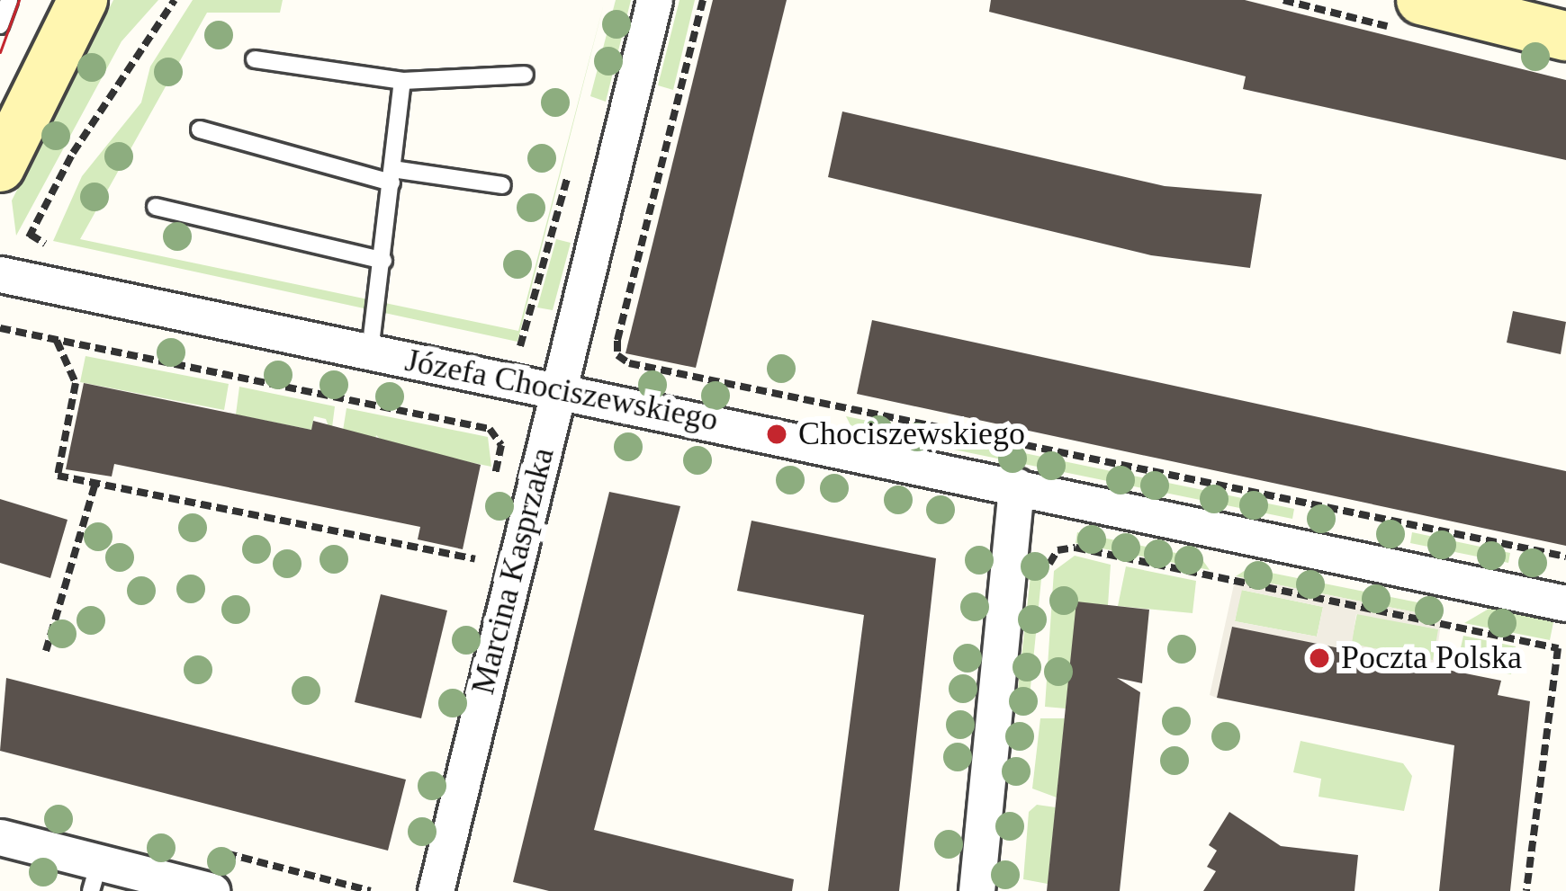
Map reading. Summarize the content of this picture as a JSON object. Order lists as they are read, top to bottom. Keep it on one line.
{"streets":{"street":["Józefa Chociszewskiego","Marcina Kasprzaka"]},"crossings":[["Józefa Chociszewskiego","Marcina Kasprzaka"]],"places":["Chociszewskiego","Poczta Polska"]}
